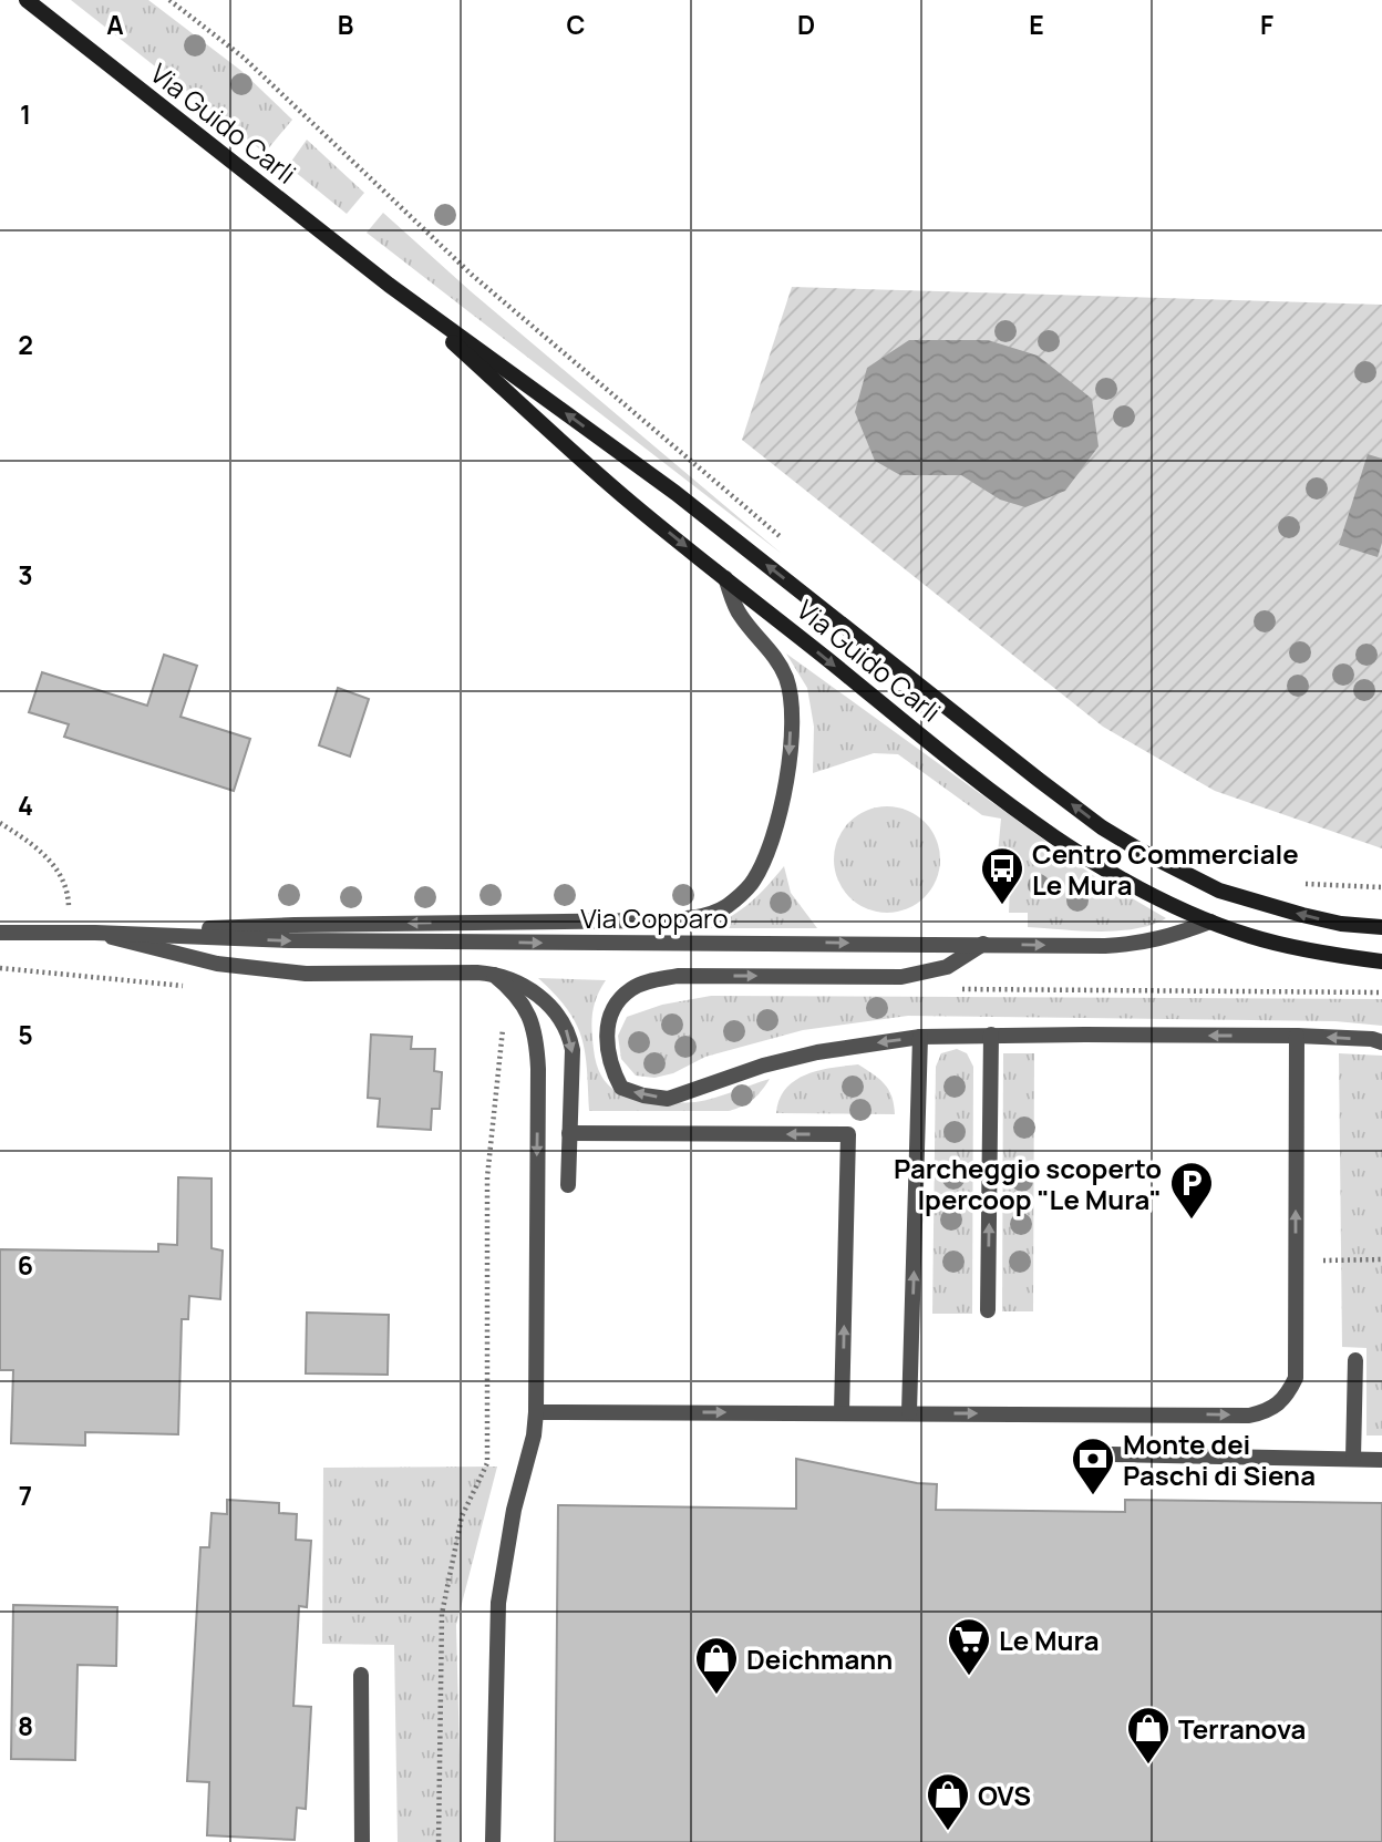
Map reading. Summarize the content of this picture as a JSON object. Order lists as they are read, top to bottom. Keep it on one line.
{"streets":{"main road":["Via Guido Carli"],"street":["Via Copparo"]},"crossings":[["Via Guido Carli","Via Copparo"]],"places":{"bus stop":["Centro Commerciale Le Mura"],"parking":["Parcheggio scoperto Ipercoop \"Le Mura\""],"bank":["Monte dei Paschi di Siena"],"supermarket":["Le Mura"],"shop":["Deichmann","Terranova","OVS"]},"grid":{"columns":["A","B","C","D","E","F"],"rows":["1","2","3","4","5","6","7","8"]}}
